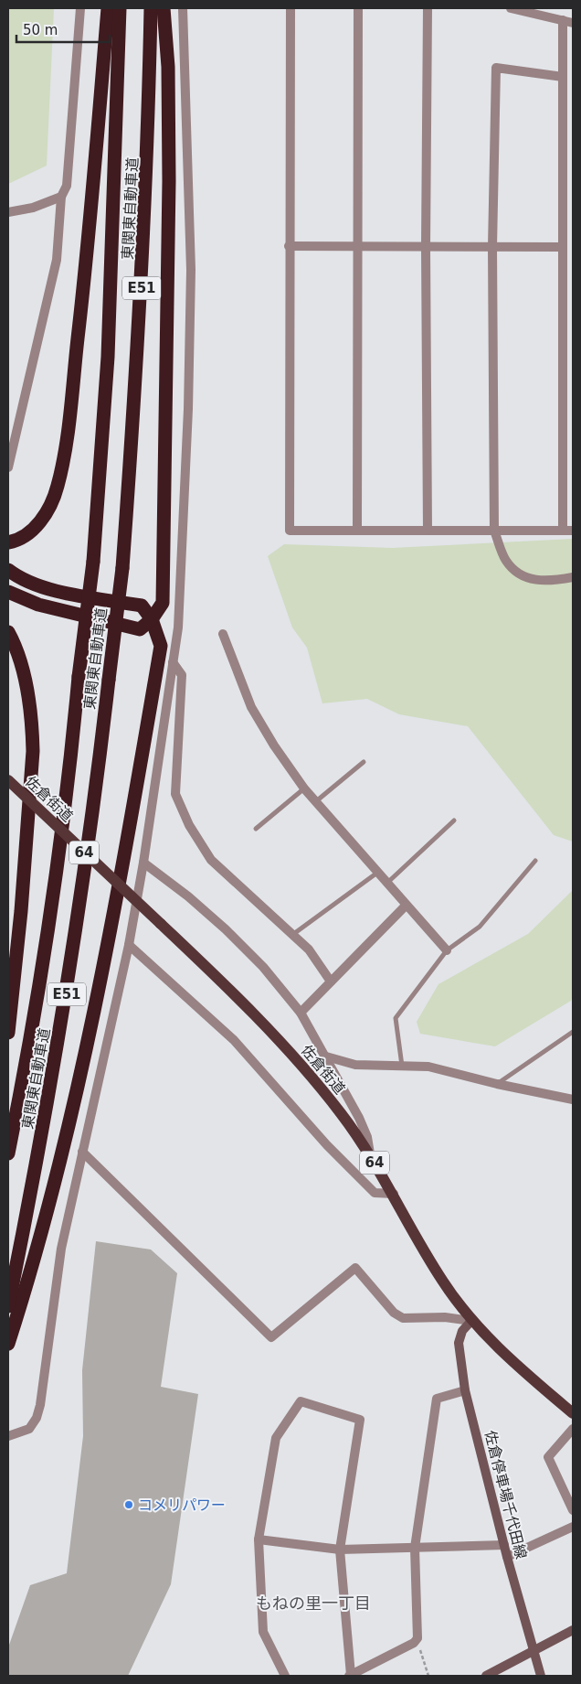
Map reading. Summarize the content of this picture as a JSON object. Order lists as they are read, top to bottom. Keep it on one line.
{"streets":{"highway":["東関東自動車道","E51"],"main road":["佐倉街道","64","佐倉停車場千代田線"]},"crossings":[["佐倉街道","佐倉停車場千代田線"]],"districts":["もねの里一丁目"],"places":["コメリパワー"],"scale_bar":"50 m"}
